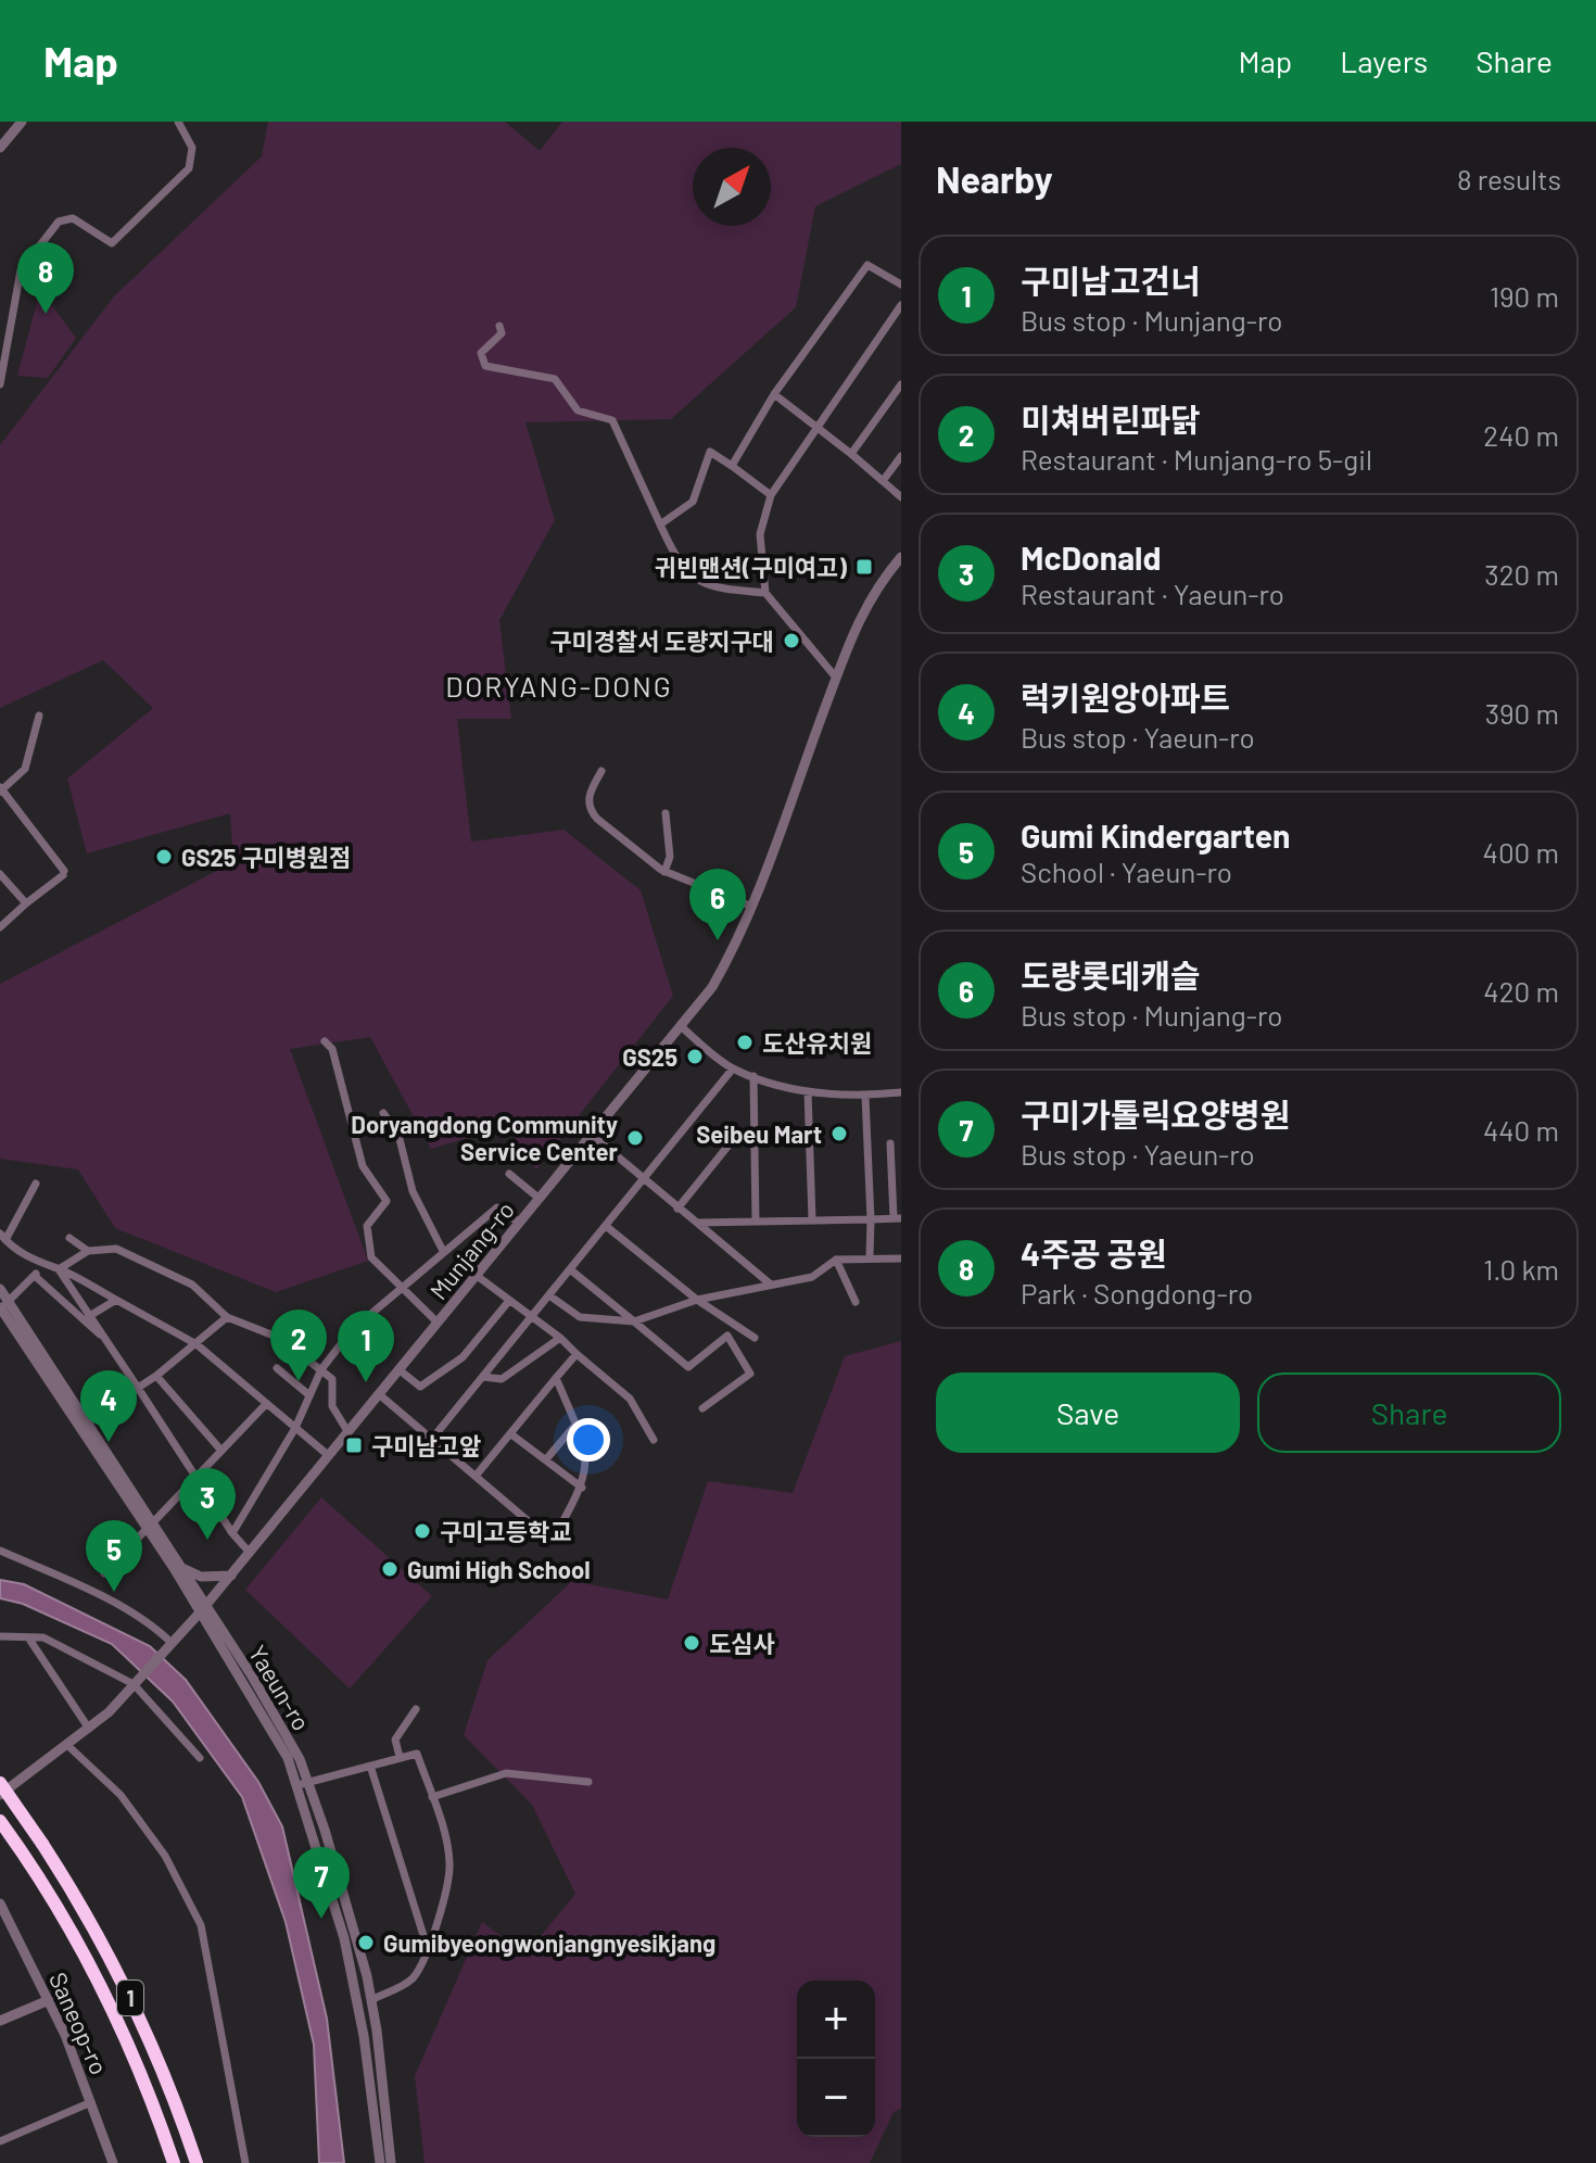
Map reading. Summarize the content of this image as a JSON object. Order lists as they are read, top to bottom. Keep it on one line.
{"streets":{"highway":["1"],"street":["Munjang-ro","Yaeun-ro","Saneop-ro"]},"crossings":[["Munjang-ro","Yaeun-ro"]],"districts":["DORYANG-DONG"],"places":{"transit":["귀빈맨션(구미여고)","구미남고앞"],"other":["구미경찰서 도량지구대","GS25 구미병원점","도산유치원","GS25","Seibeu Mart","Doryangdong Community Service Center","구미고등학교","Gumi High School","도심사","Gumibyeongwonjangnyesikjang"]},"north":"top right","page":{"header":"Map","nav":["Map","Layers","Share"],"heading":["Nearby","8 results"],"list":[{"mark":"1","name":"구미남고건너","note":"Bus stop · Munjang-ro","value":"190 m"},{"mark":"2","name":"미쳐버린파닭","note":"Restaurant · Munjang-ro 5-gil","value":"240 m"},{"mark":"3","name":"McDonald","note":"Restaurant · Yaeun-ro","value":"320 m"},{"mark":"4","name":"럭키원앙아파트","note":"Bus stop · Yaeun-ro","value":"390 m"},{"mark":"5","name":"Gumi Kindergarten","note":"School · Yaeun-ro","value":"400 m"},{"mark":"6","name":"도량롯데캐슬","note":"Bus stop · Munjang-ro","value":"420 m"},{"mark":"7","name":"구미가톨릭요양병원","note":"Bus stop · Yaeun-ro","value":"440 m"},{"mark":"8","name":"4주공 공원","note":"Park · Songdong-ro","value":"1.0 km"}],"pins":["8","6","2","1","4","3","5","7"],"buttons":["Save","Share"],"map_buttons":["+","−"]}}
